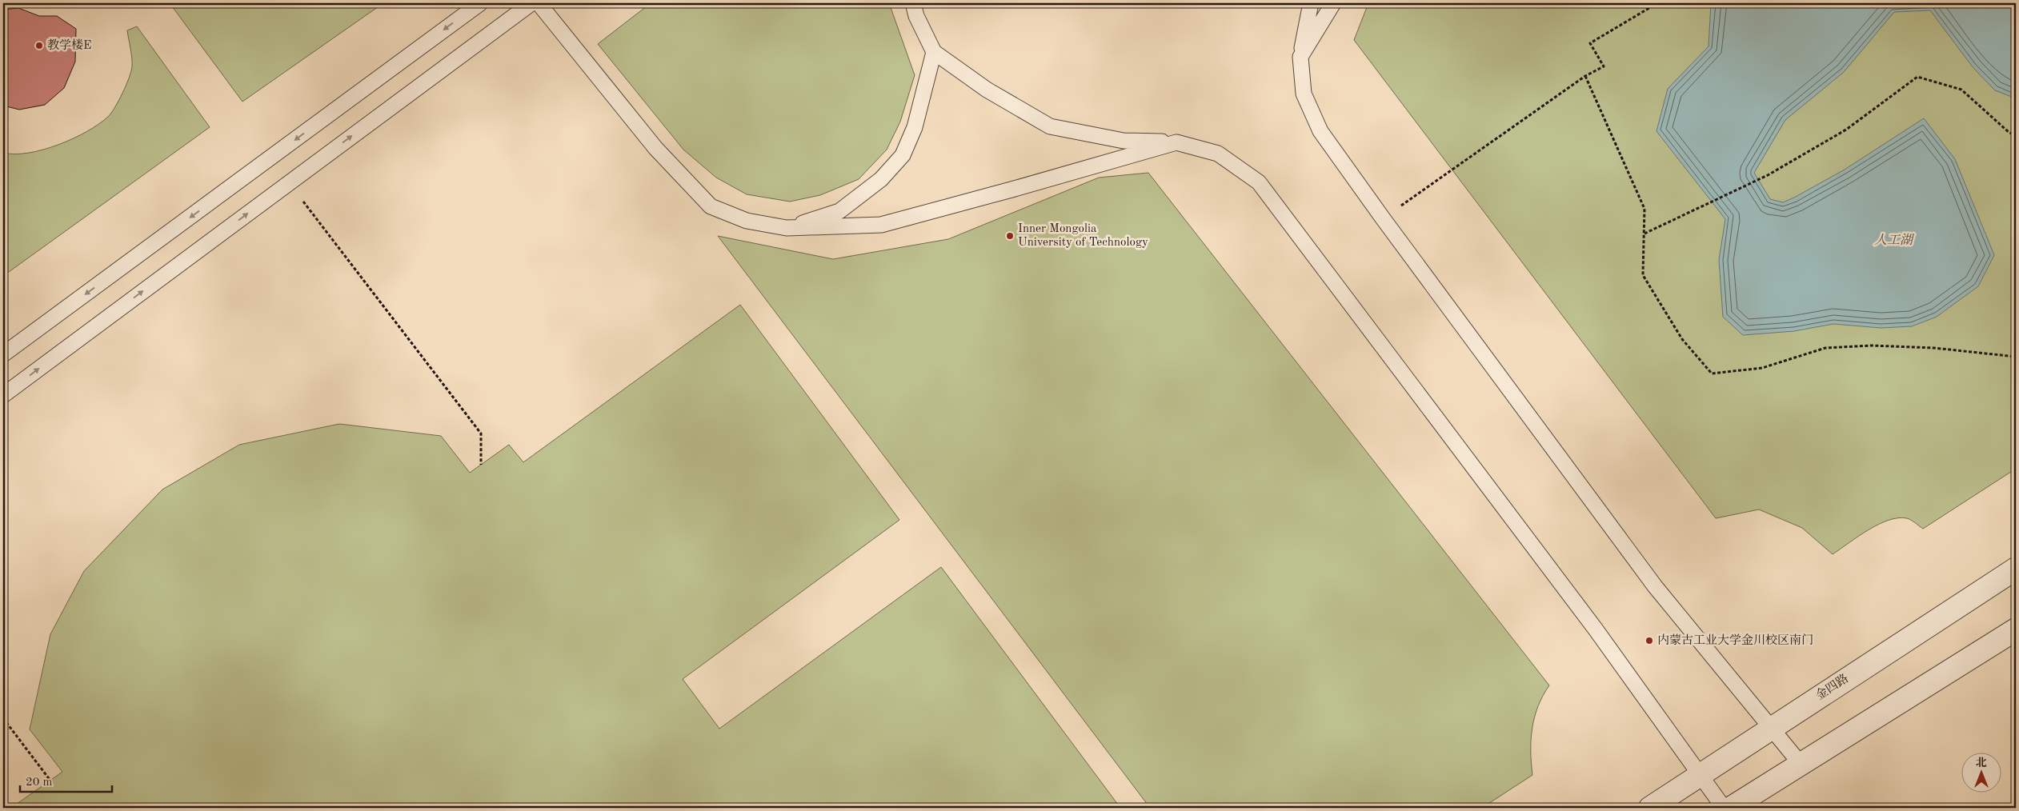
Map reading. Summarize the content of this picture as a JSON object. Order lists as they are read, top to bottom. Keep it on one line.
{"streets":{"street":["金四路"]},"water":["人工湖"],"places":["教学楼E","Inner Mongolia University of Technology","内蒙古工业大学金川校区南门"],"scale_bar":"20 m","north":"top"}
